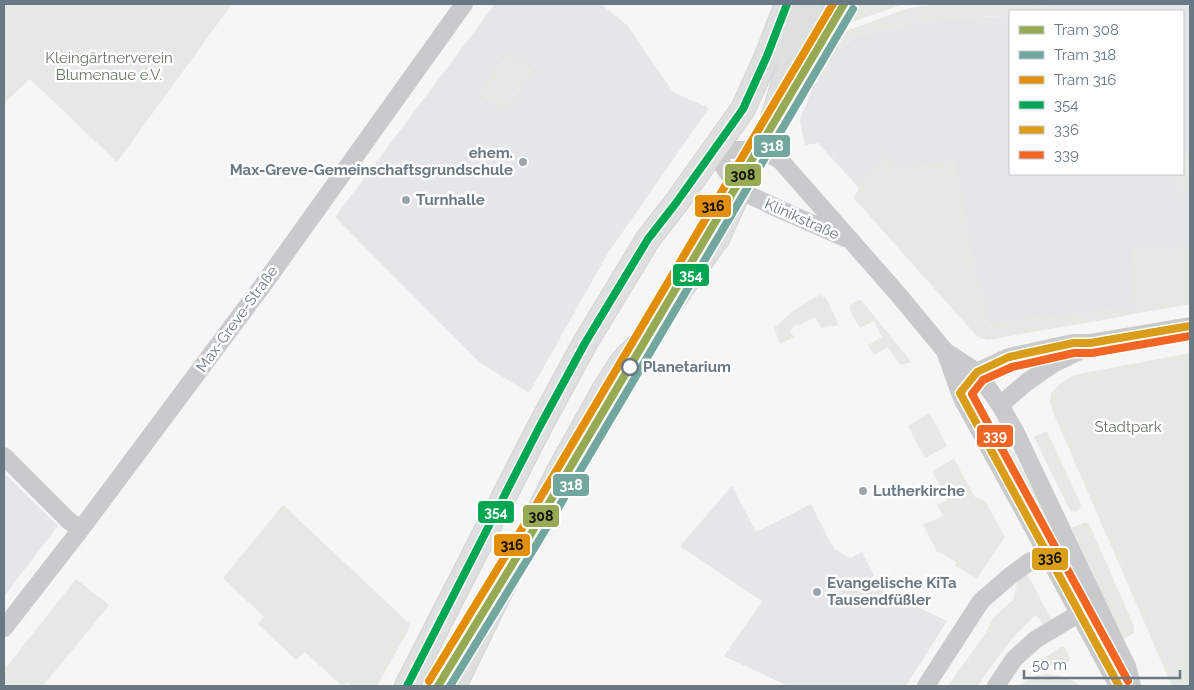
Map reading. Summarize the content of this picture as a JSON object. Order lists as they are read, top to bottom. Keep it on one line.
{"streets":{"street":["Klinikstraße","Max-Greve-Straße"]},"parks":["Kleingärtnerverein Blumenaue e.V.","Stadtpark"],"places":["ehem. Max-Greve-Gemeinschaftsgrundschule","Turnhalle","Planetarium","Lutherkirche","Evangelische KiTa Tausendfüßler"],"lines":["tram line 308","tram line 316","transit line 354","tram line 318","transit line 336","transit line 339"],"legend":["Tram 308","Tram 318","Tram 316","354","336","339"],"scale_bar":"50 m"}
